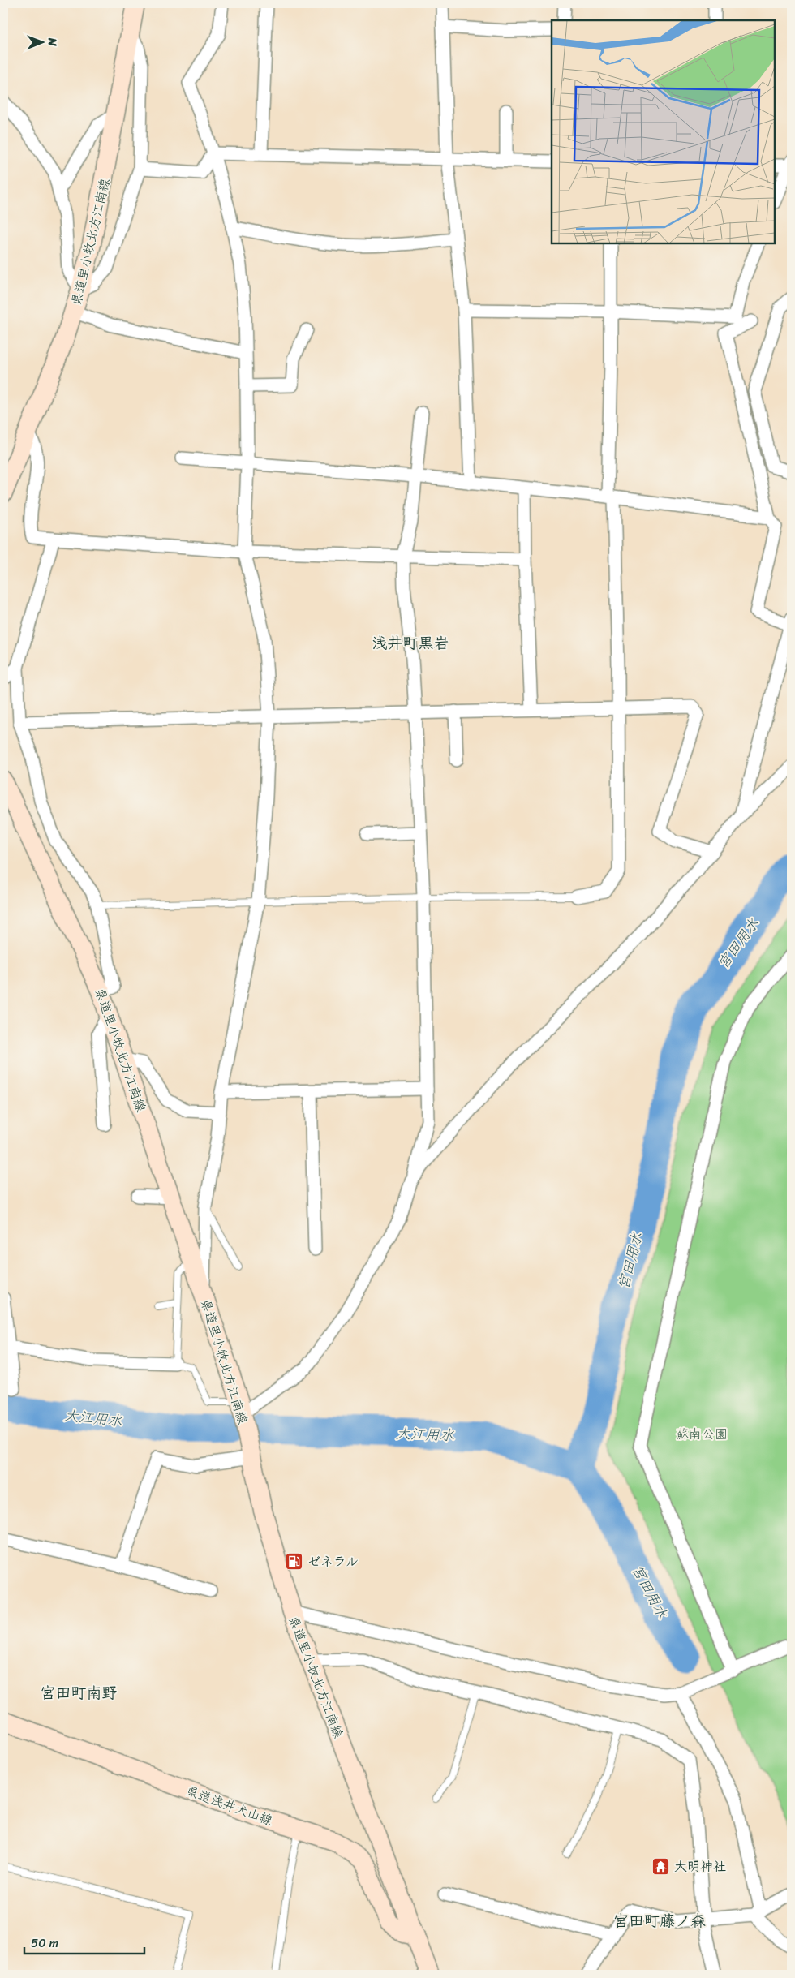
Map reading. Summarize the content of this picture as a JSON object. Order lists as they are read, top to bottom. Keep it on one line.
{"streets":{"main road":["県道里小牧北方江南線","県道浅井犬山線"]},"crossings":[["県道里小牧北方江南線","県道浅井犬山線"]],"districts":["浅井町黒岩","宮田町南野","宮田町藤ノ森"],"water":["宮田用水","大江用水"],"parks":["蘇南公園"],"places":{"fuel station":["ゼネラル"],"temple":["大明神社"]},"scale_bar":"50 m","north":"right"}
